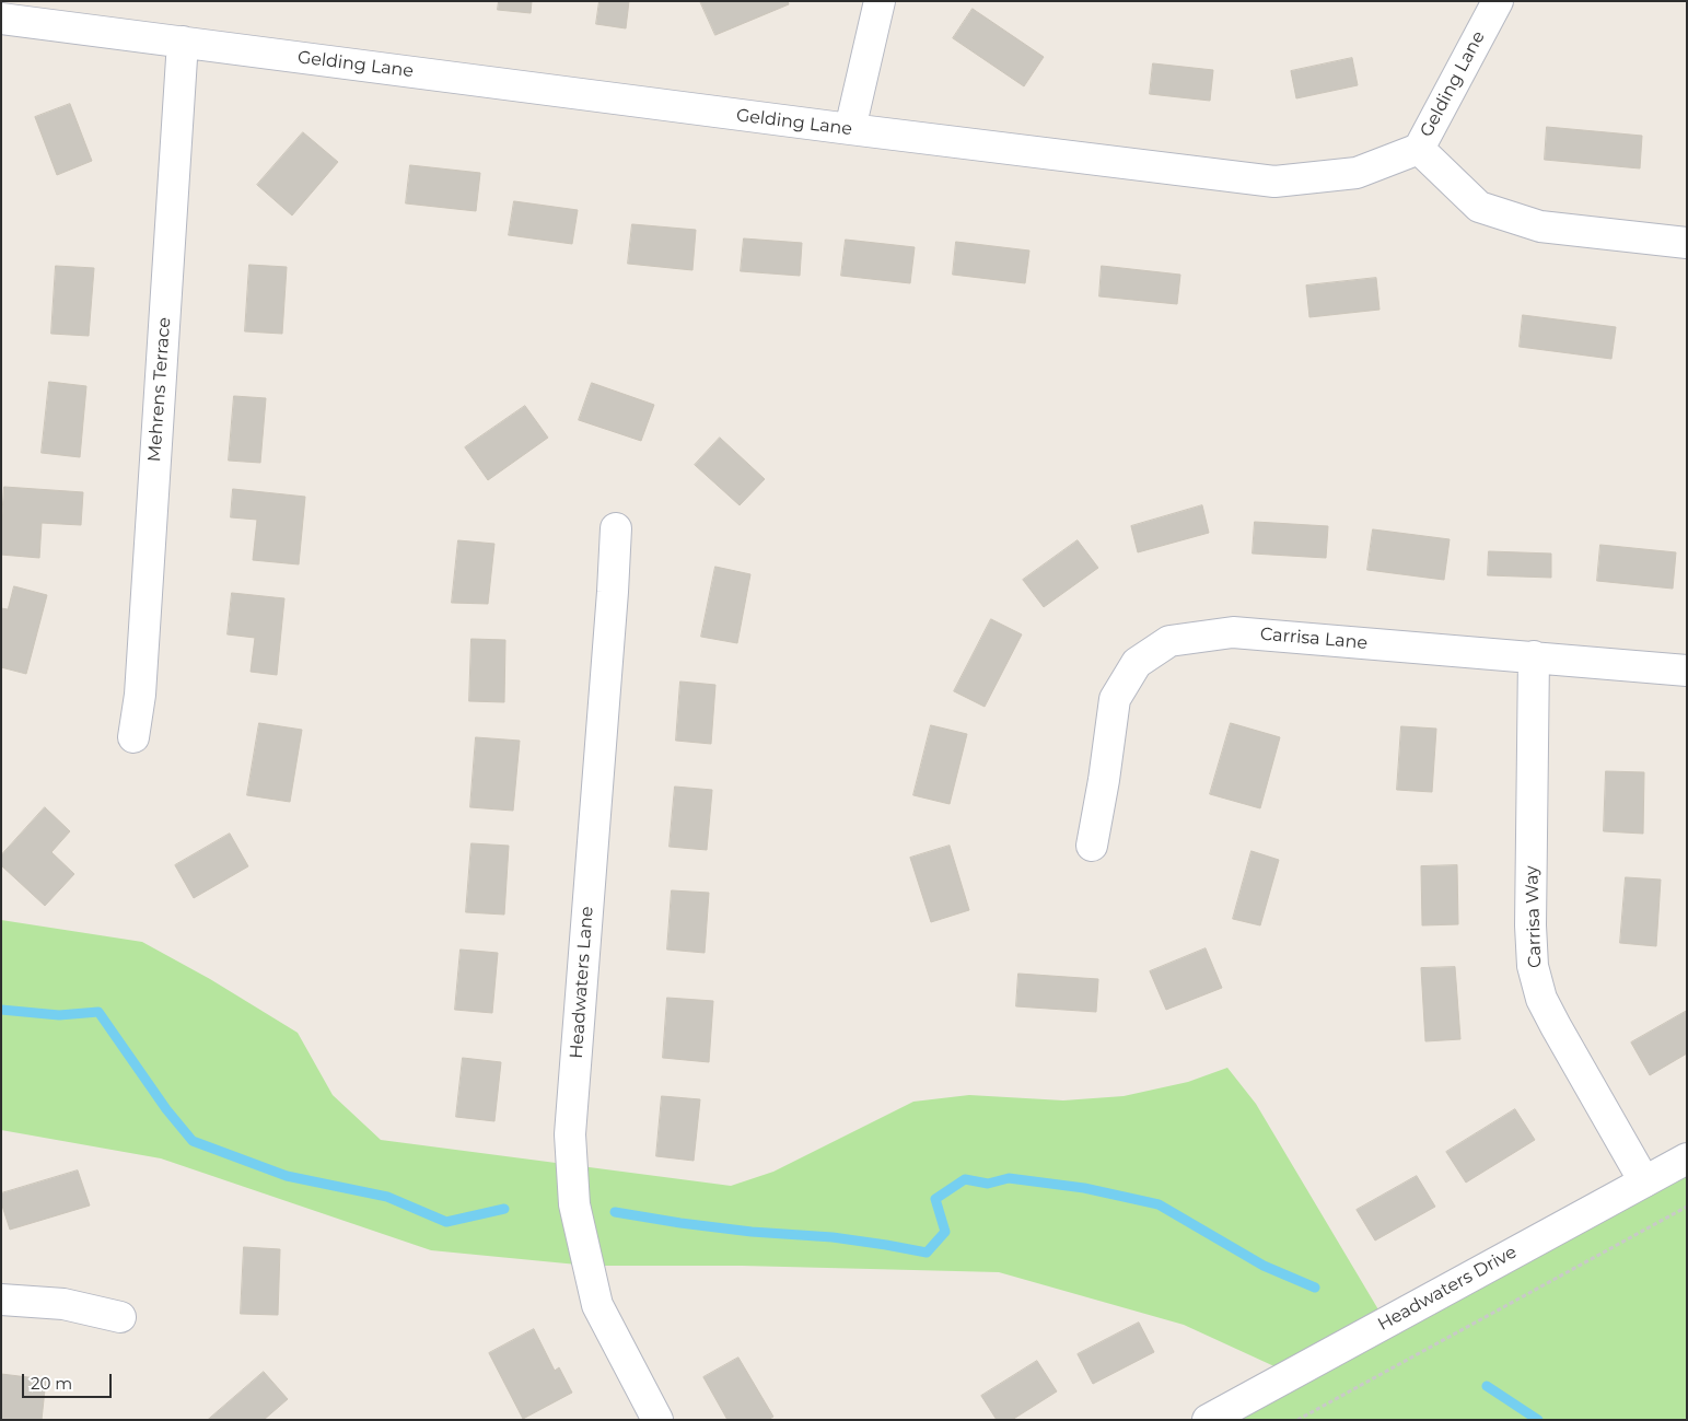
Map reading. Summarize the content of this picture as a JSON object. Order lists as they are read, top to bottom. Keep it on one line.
{"streets":{"street":["Gelding Lane","Mehrens Terrace","Carrisa Lane","Carrisa Way","Headwaters Lane","Headwaters Drive"]},"crossings":[["Gelding Lane","Mehrens Terrace"],["Carrisa Lane","Carrisa Way"],["Carrisa Way","Headwaters Drive"]],"scale_bar":"20 m"}
